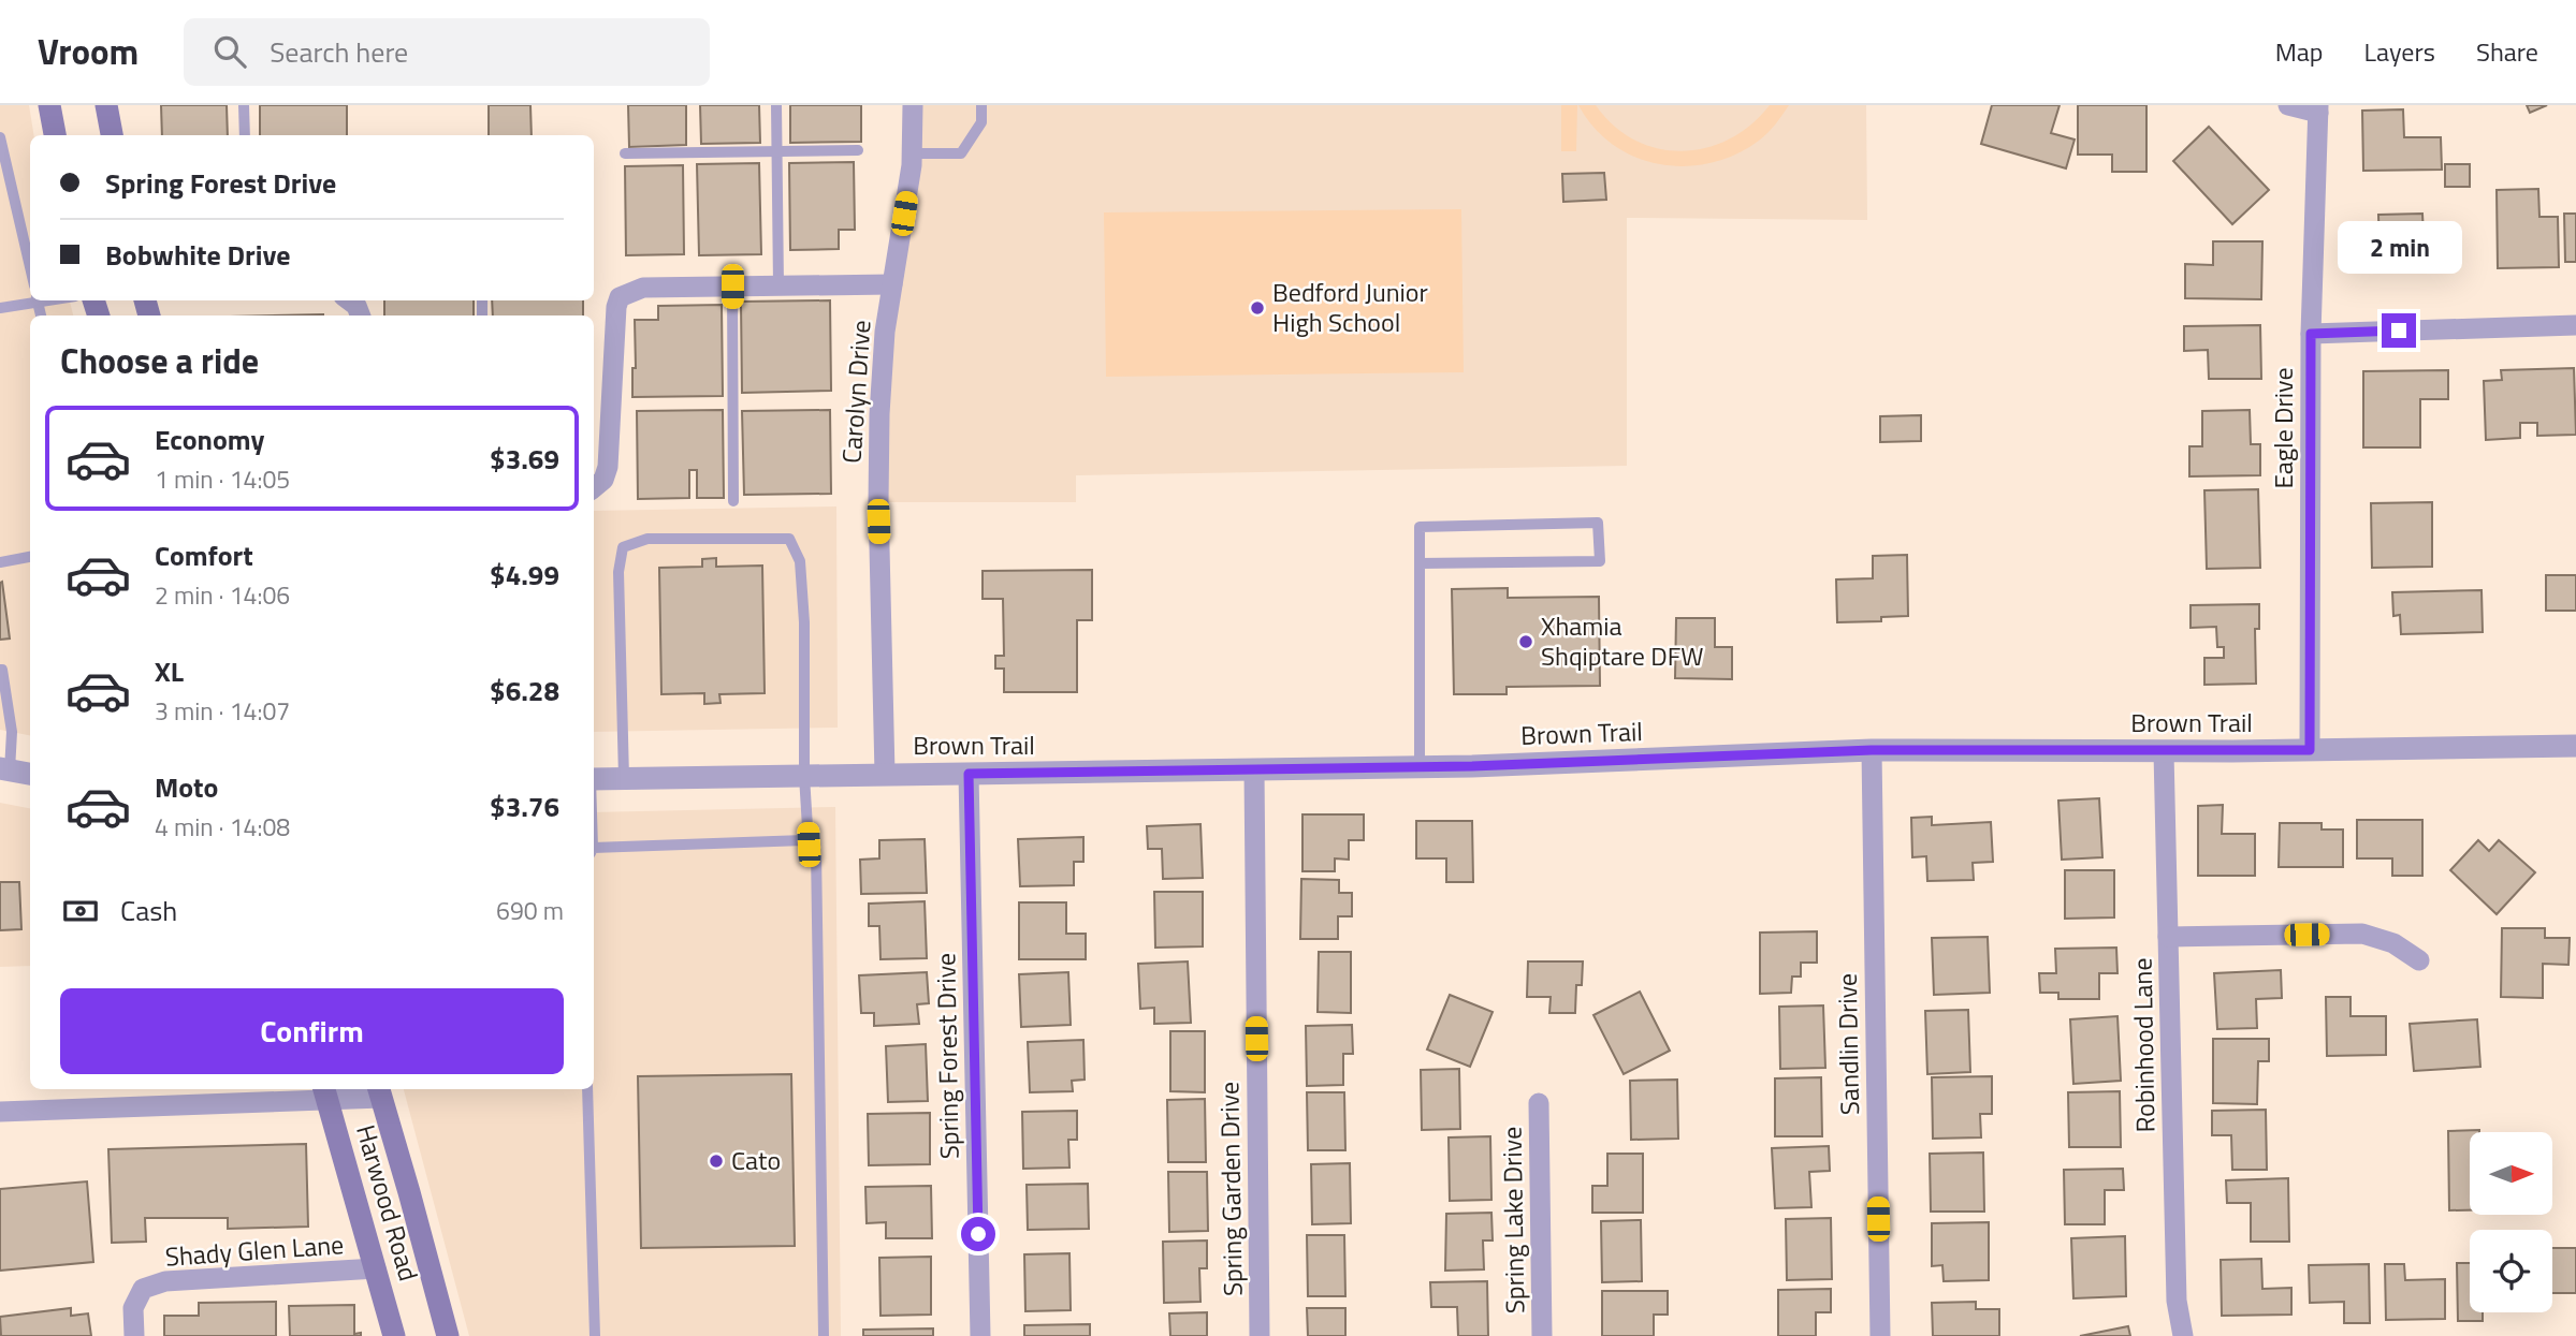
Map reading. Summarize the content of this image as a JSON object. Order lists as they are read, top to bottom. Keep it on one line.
{"streets":{"main road":["Harwood Road"],"street":["Carolyn Drive","Eagle Drive","Brown Trail","Sandlin Drive","Robinhood Lane","Spring Forest Drive","Spring Garden Drive","Spring Lake Drive","Shady Glen Lane"]},"crossings":[["Carolyn Drive","Brown Trail"],["Eagle Drive","Brown Trail"],["Brown Trail","Sandlin Drive"],["Brown Trail","Robinhood Lane"],["Brown Trail","Spring Forest Drive"],["Brown Trail","Spring Garden Drive"],["Harwood Road","Shady Glen Lane"]],"places":["Bedford Junior High School","Xhamia Shqiptare DFW","Cato"],"north":"right","page":{"header":"Vroom","search":"Search here","nav":["Map","Layers","Share"],"banner":["Spring Forest Drive","Bobwhite Drive"],"bubble":"2 min","heading":"Choose a ride","list":[{"name":"Economy","note":"1 min · 14:05","value":"$3.69"},{"name":"Comfort","note":"2 min · 14:06","value":"$4.99"},{"name":"XL","note":"3 min · 14:07","value":"$6.28"},{"name":"Moto","note":"4 min · 14:08","value":"$3.76"}],"pay":["Cash","690 m"],"buttons":"Confirm"}}
